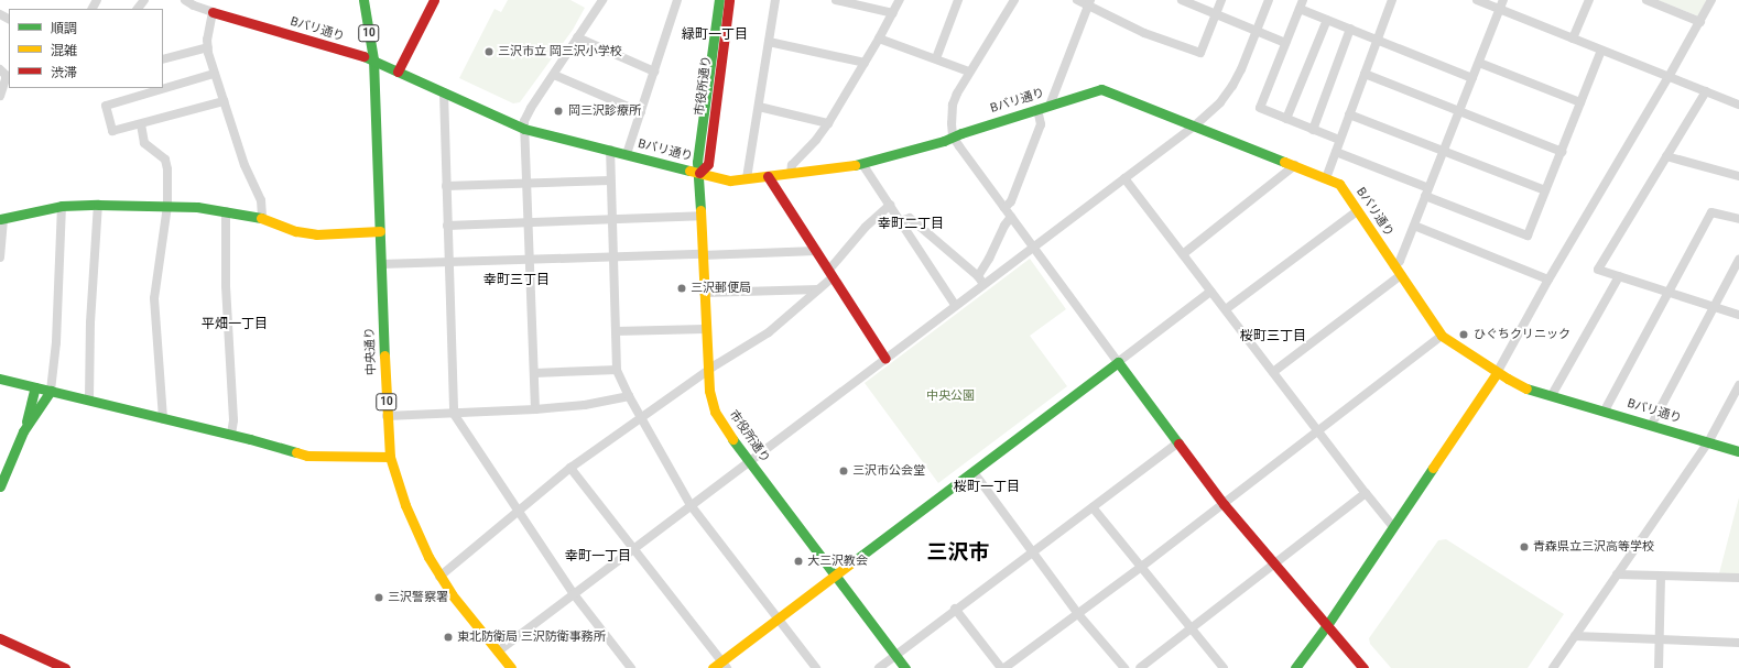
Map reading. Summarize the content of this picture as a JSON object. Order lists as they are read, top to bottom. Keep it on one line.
{"streets":{"street":["Bバリ通り","10","市役所通り","中央通り"]},"crossings":[["Bバリ通り","市役所通り"],["Bバリ通り","中央通り"]],"districts":["緑町一丁目","幸町二丁目","幸町三丁目","平畑一丁目","桜町三丁目","桜町一丁目","三沢市","幸町一丁目"],"parks":["中央公園"],"places":["三沢市立 岡三沢小学校","岡三沢診療所","三沢郵便局","ひぐちクリニック","三沢市公会堂","青森県立三沢高等学校","大三沢教会","三沢警察署","東北防衛局 三沢防衛事務所"],"legend":["順調","混雑","渋滞"]}
